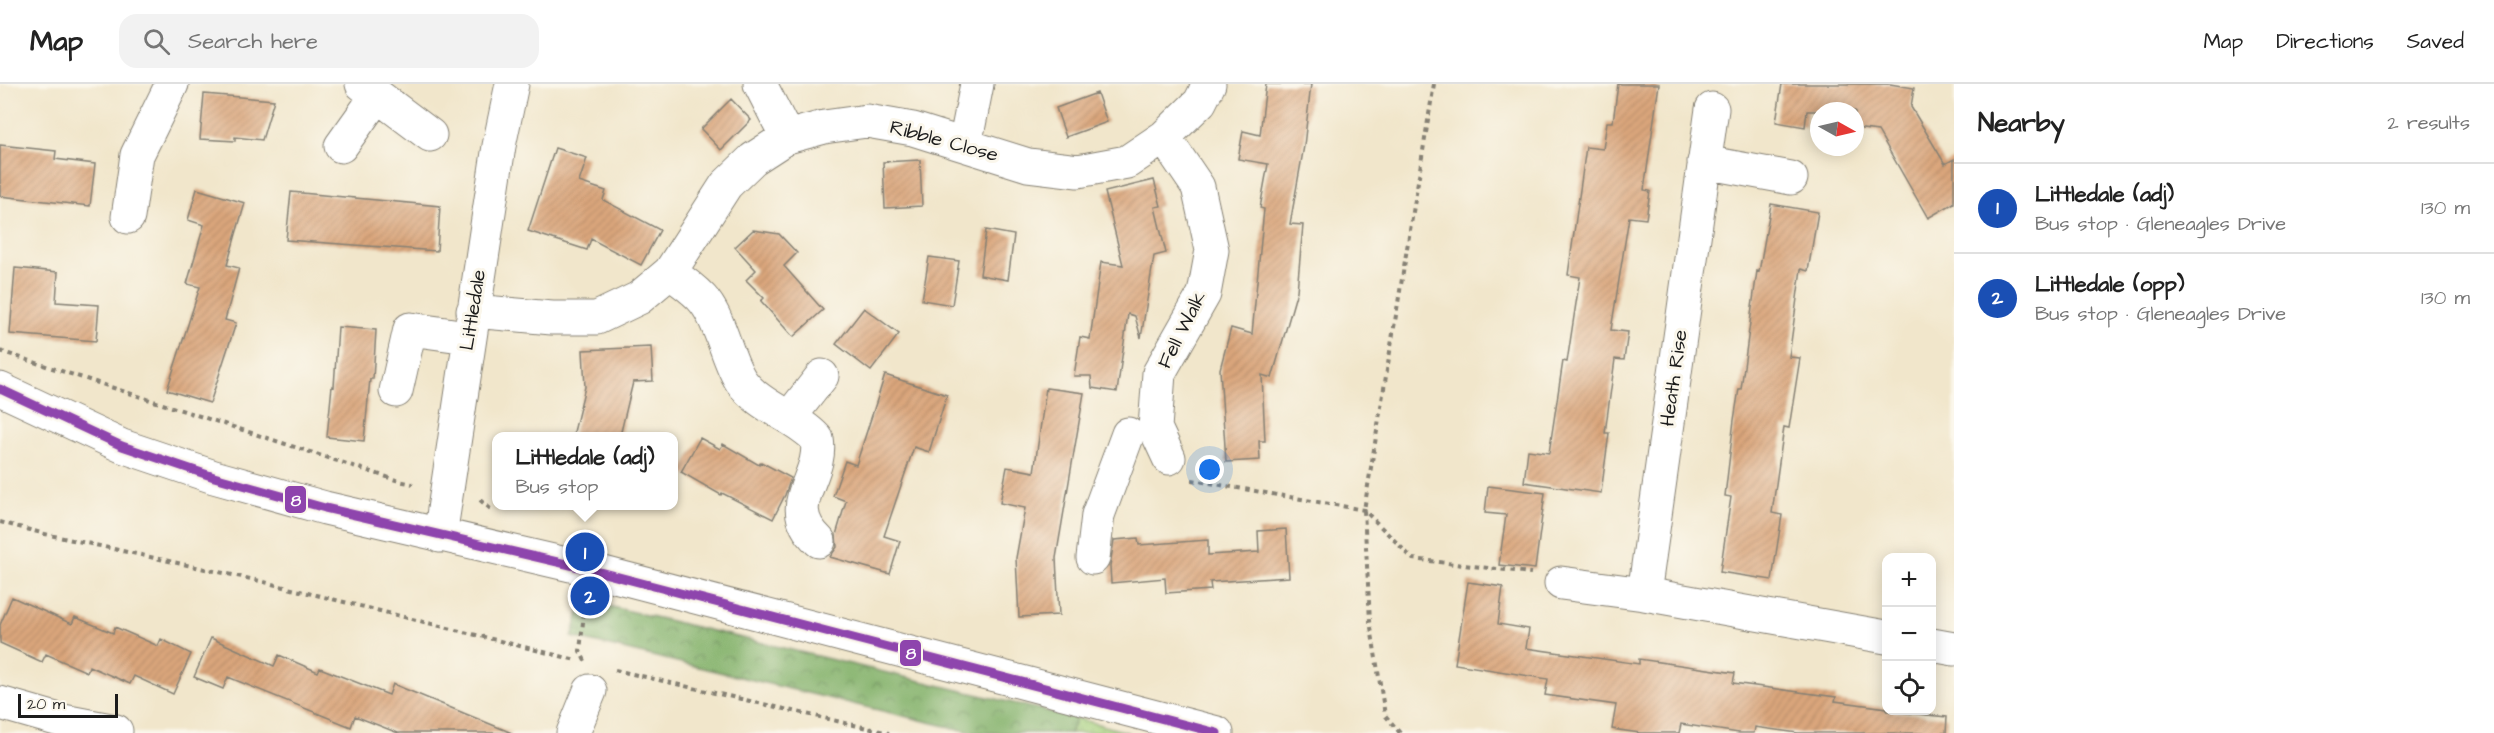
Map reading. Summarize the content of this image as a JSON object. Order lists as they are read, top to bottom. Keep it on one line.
{"streets":{"street":["Ribble Close","Littledale","Fell Walk","Heath Rise"]},"crossings":[["Ribble Close","Littledale"],["Ribble Close","Fell Walk"]],"lines":["transit line 8"],"scale_bar":"20 m","north":"right","page":{"header":"Map","search":"Search here","nav":["Map","Directions","Saved"],"heading":["Nearby","2 results"],"list":[{"mark":"1","name":"Littledale (adj)","note":"Bus stop · Gleneagles Drive","value":"130 m"},{"mark":"2","name":"Littledale (opp)","note":"Bus stop · Gleneagles Drive","value":"130 m"}],"popup":["Littledale (adj)","Bus stop"],"pins":["1","2"],"map_buttons":["+","−"],"scale":"20 m"}}
